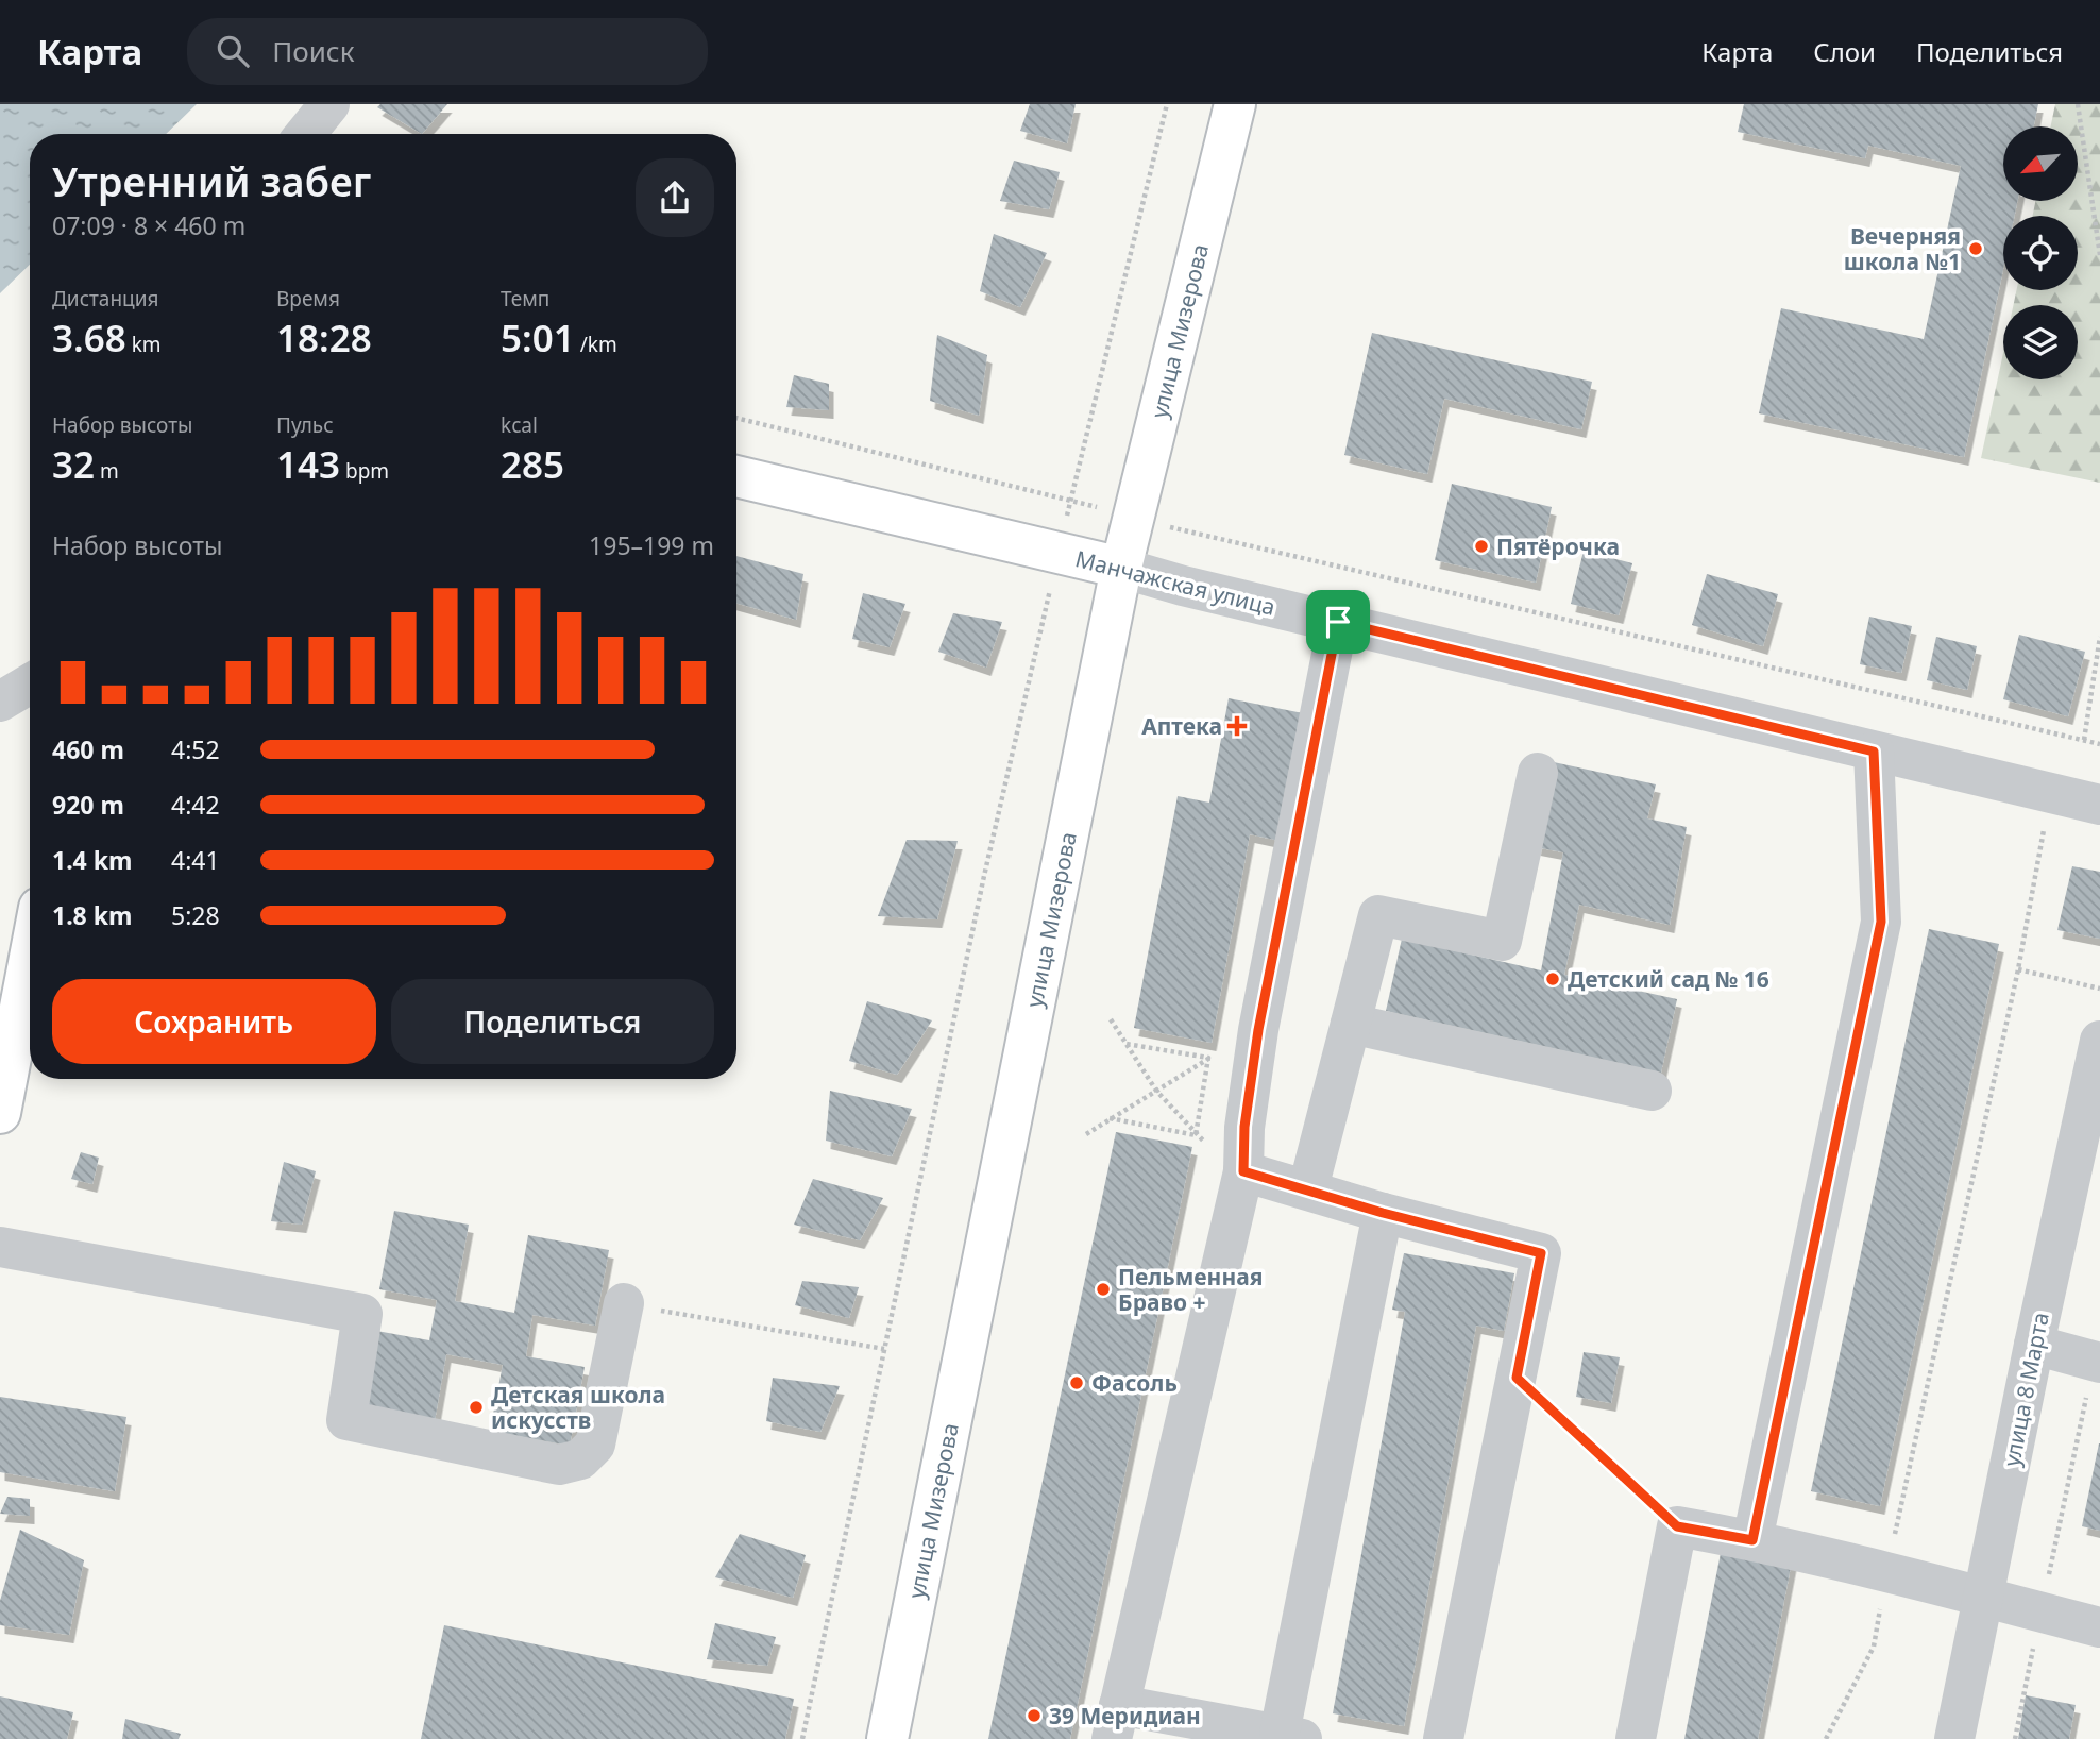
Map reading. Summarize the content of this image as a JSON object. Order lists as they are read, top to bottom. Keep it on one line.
{"streets":{"main road":["улица Мизерова","Манчажская улица"],"street":["улица 8 Марта"]},"crossings":[["улица Мизерова","Манчажская улица"]],"places":{"other":["Вечерняя школа №1","Пятёрочка","Детский сад № 16","Пельменная Браво +","Фасоль","Детская школа искусств","39 Меридиан"],"health":["Аптека"]},"north":"bottom left","page":{"header":"Карта","search":"Поиск","nav":["Карта","Слои","Поделиться"],"heading":["Утренний забег","07:09 · 8 × 460 m"],"stats":[["Дистанция","3.68 km"],["Время","18:28"],["Темп","5:01 /km"],["Набор высоты","32 m"],["Пульс","143 bpm"],["kcal","285"]],"chart":["Набор высоты","195–199 m"],"list":[{"name":"460 m","note":"4:52"},{"name":"920 m","note":"4:42"},{"name":"1.4 km","note":"4:41"},{"name":"1.8 km","note":"5:28"}],"buttons":["Сохранить","Поделиться"]}}
